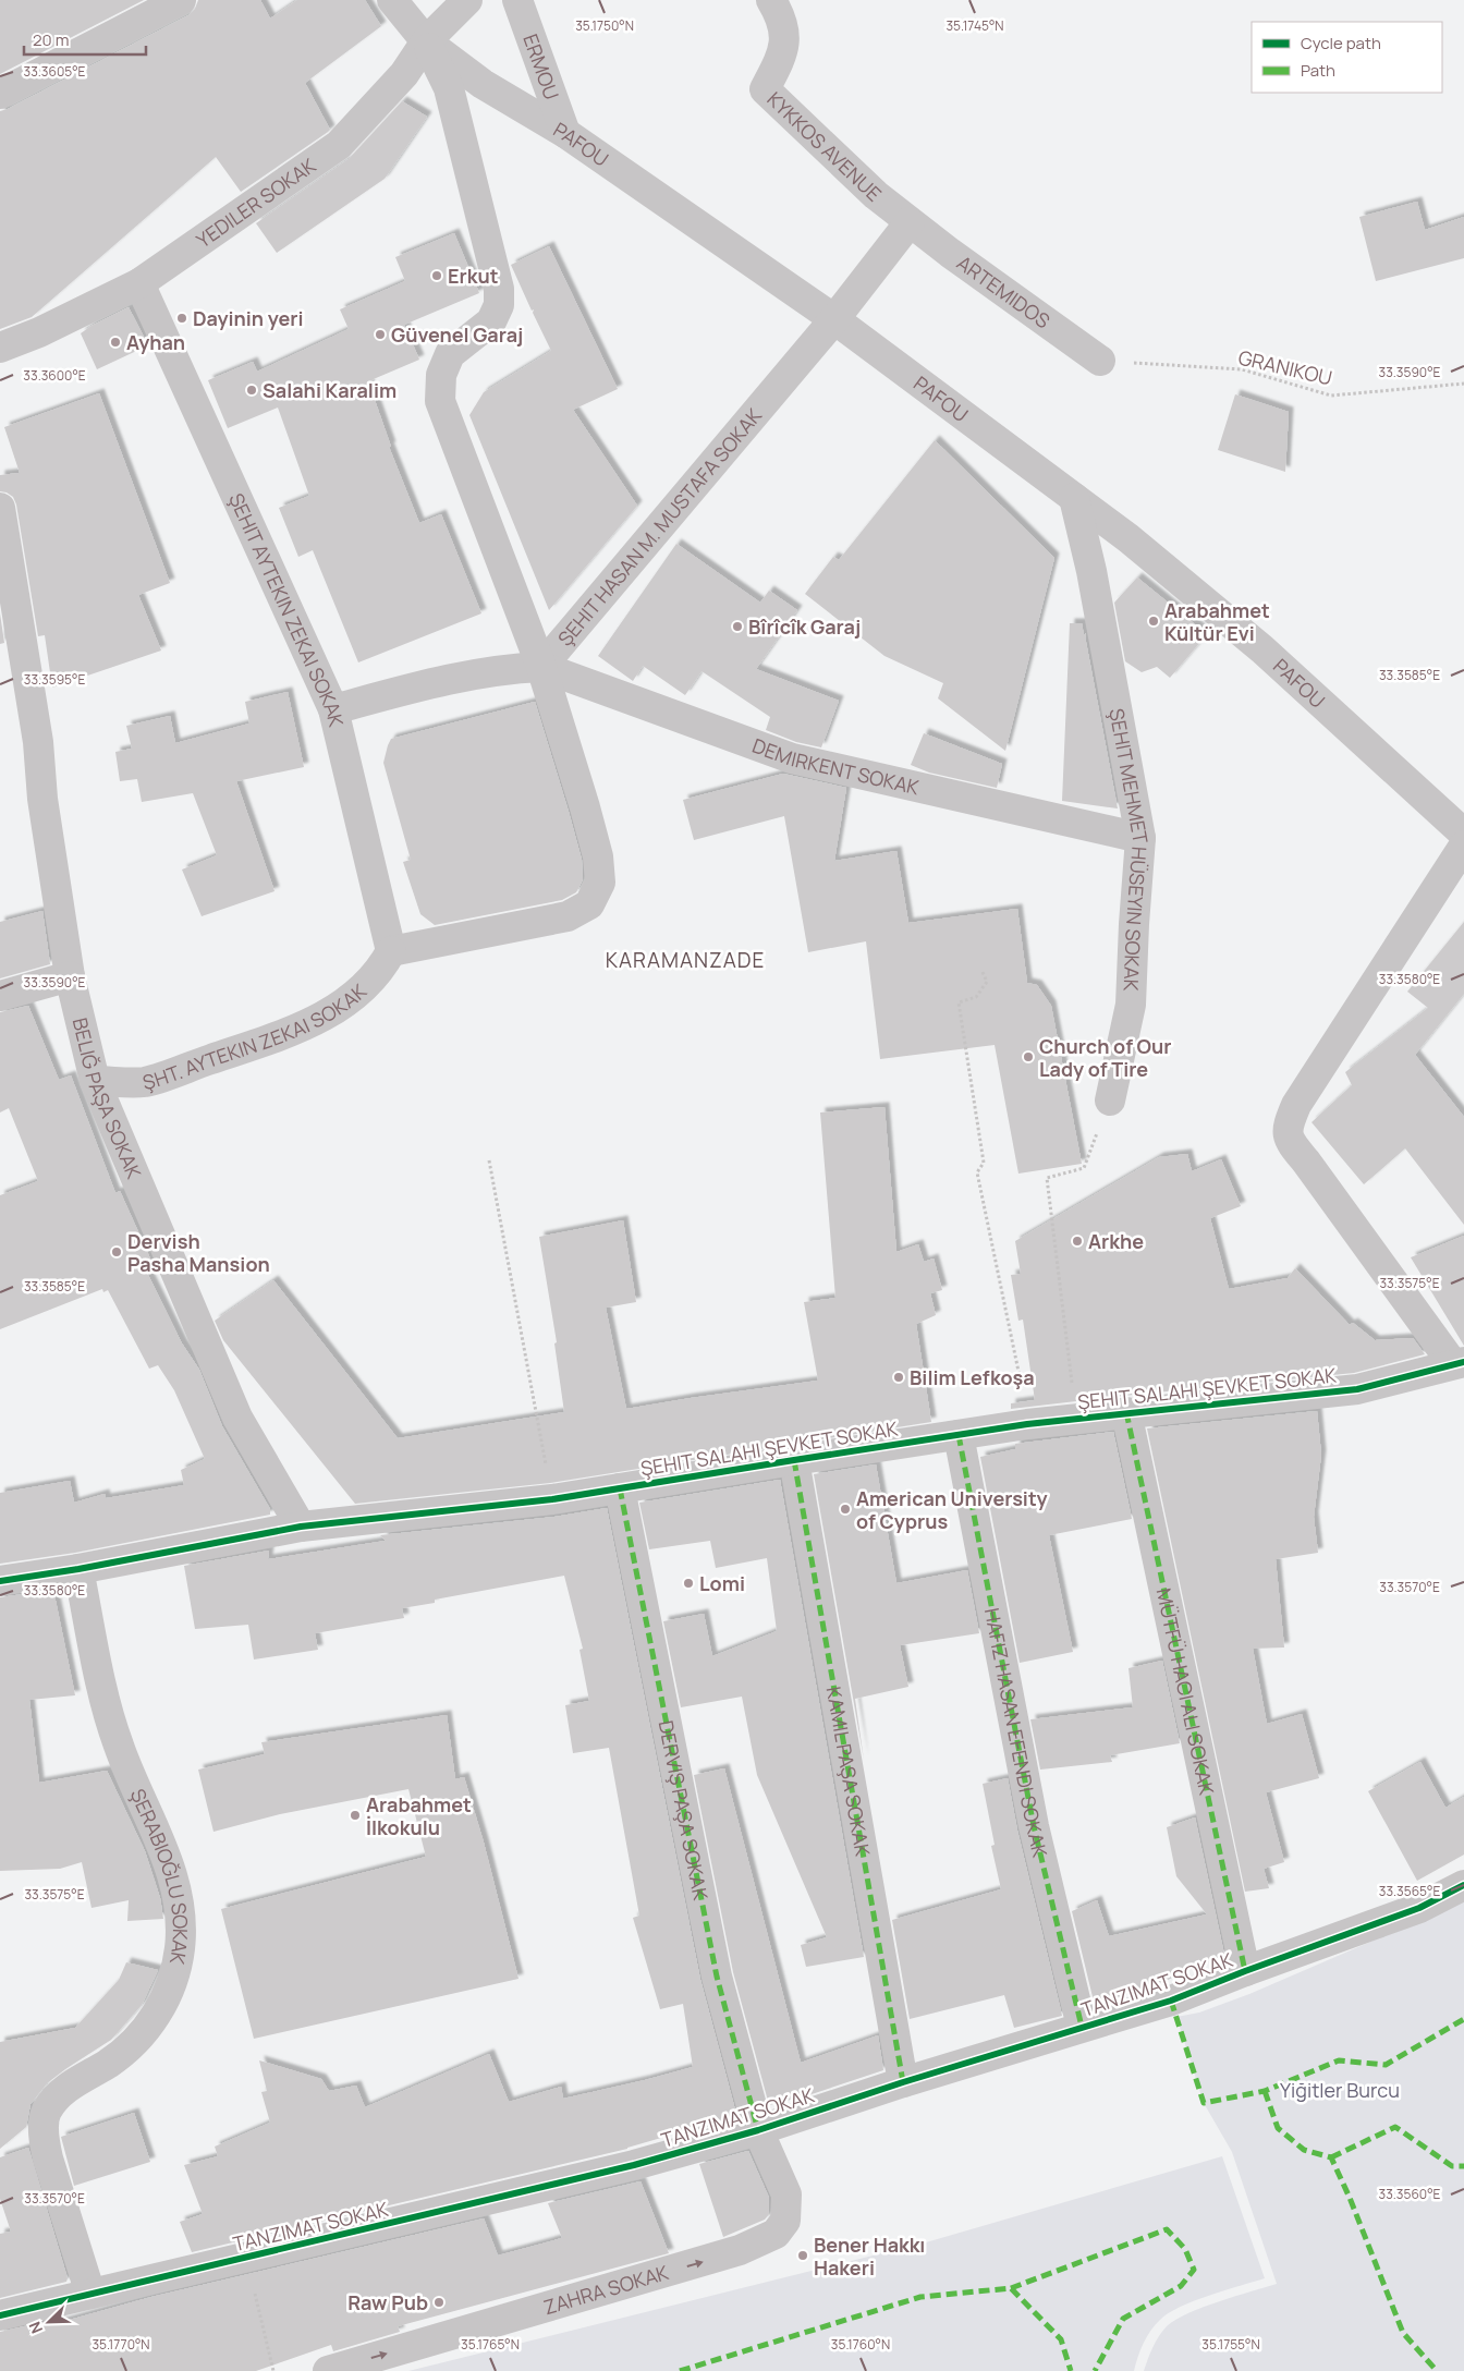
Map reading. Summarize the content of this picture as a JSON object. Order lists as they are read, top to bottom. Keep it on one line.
{"streets":{"street":["ERMOU","PAFOU","KYKKOS AVENUE","YEDILER SOKAK","ARTEMIDOS","ŞEHIT HASAN M. MUSTAFA SOKAK","ŞEHIT AYTEKIN ZEKAI SOKAK","DEMIRKENT SOKAK","ŞEHIT MEHMET HÜSEYIN SOKAK","ŞHT. AYTEKIN ZEKAI SOKAK","BELIĞ PAŞA SOKAK","ŞEHIT SALAHI ŞEVKET SOKAK","KAMIL PAŞA SOKAK","DERVIŞ PAŞA SOKAK","ŞERABIOĞLU SOKAK","TANZIMAT SOKAK","ZAHRA SOKAK"],"path":["GRANIKOU"]},"crossings":[["ERMOU","PAFOU"],["PAFOU","YEDILER SOKAK"],["PAFOU","ŞEHIT HASAN M. MUSTAFA SOKAK"],["PAFOU","ŞEHIT MEHMET HÜSEYIN SOKAK"],["KYKKOS AVENUE","ARTEMIDOS"],["KYKKOS AVENUE","ŞEHIT HASAN M. MUSTAFA SOKAK"],["YEDILER SOKAK","ŞEHIT AYTEKIN ZEKAI SOKAK"],["ARTEMIDOS","GRANIKOU"],["ARTEMIDOS","ŞEHIT HASAN M. MUSTAFA SOKAK"],["ŞEHIT HASAN M. MUSTAFA SOKAK","DEMIRKENT SOKAK"],["ŞEHIT AYTEKIN ZEKAI SOKAK","ŞHT. AYTEKIN ZEKAI SOKAK"],["DEMIRKENT SOKAK","ŞEHIT MEHMET HÜSEYIN SOKAK"],["ŞHT. AYTEKIN ZEKAI SOKAK","BELIĞ PAŞA SOKAK"],["BELIĞ PAŞA SOKAK","ŞEHIT SALAHI ŞEVKET SOKAK"],["ŞEHIT SALAHI ŞEVKET SOKAK","KAMIL PAŞA SOKAK"],["ŞEHIT SALAHI ŞEVKET SOKAK","DERVIŞ PAŞA SOKAK"],["ŞEHIT SALAHI ŞEVKET SOKAK","ŞERABIOĞLU SOKAK"],["KAMIL PAŞA SOKAK","TANZIMAT SOKAK"],["DERVIŞ PAŞA SOKAK","TANZIMAT SOKAK"],["DERVIŞ PAŞA SOKAK","ZAHRA SOKAK"],["ŞERABIOĞLU SOKAK","TANZIMAT SOKAK"],["TANZIMAT SOKAK","ZAHRA SOKAK"]],"one_way":["ZAHRA SOKAK"],"districts":["KARAMANZADE"],"parks":["Yiğitler Burcu"],"places":["Erkut","Dayinin yeri","Güvenel Garaj","Ayhan","Salahi Karalim","Arabahmet Kültür Evi","Bîrîcîk Garaj","Church of Our Lady of Tire","Arkhe","Dervish Pasha Mansion","Bilim Lefkoşa","American University of Cyprus","Lomi","Arabahmet İlkokulu","Bener Hakkı Hakeri","Raw Pub"],"legend":["Cycle path","Path"],"scale_bar":"20 m","north":"bottom left","coordinates":["35.1750°N","35.1745°N","33.3605°E","33.3590°E","33.3600°E","33.3585°E","33.3595°E","33.3580°E","33.3575°E","33.3570°E","33.3565°E","33.3560°E","35.1770°N","35.1765°N","35.1760°N","35.1755°N"]}
